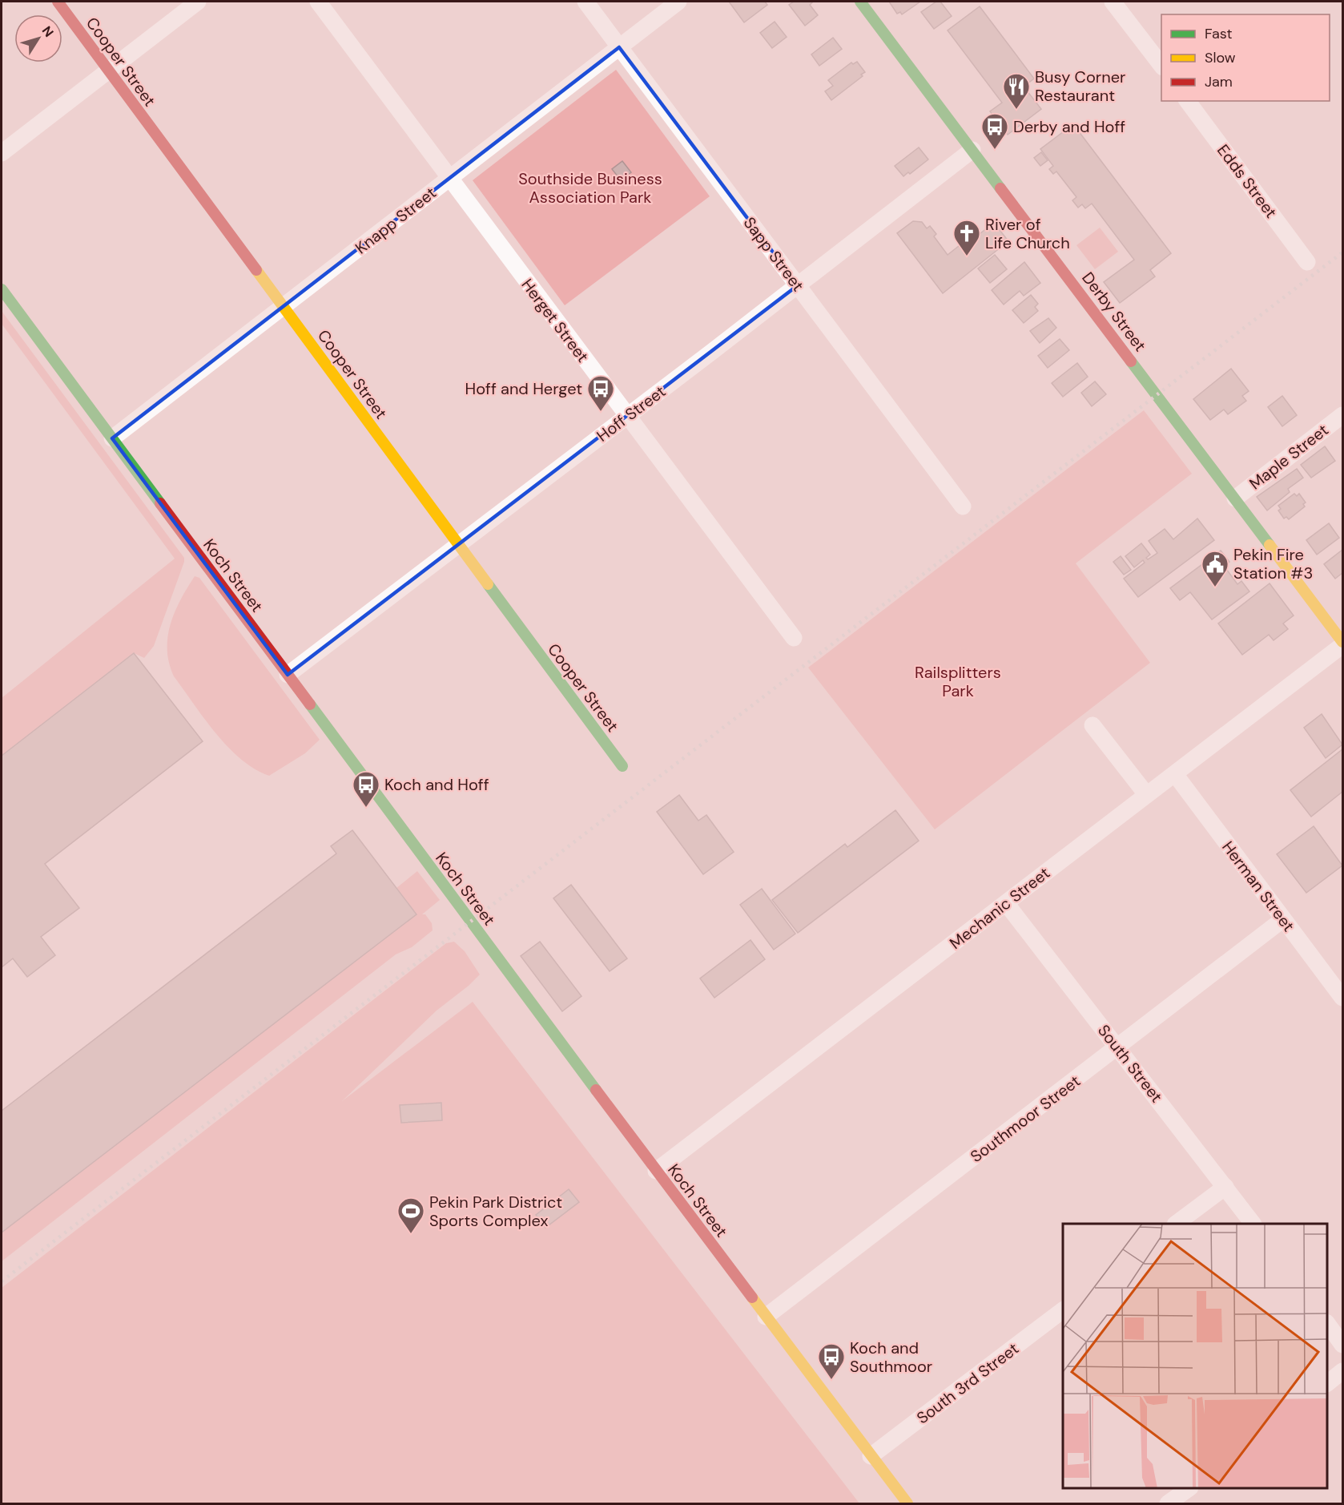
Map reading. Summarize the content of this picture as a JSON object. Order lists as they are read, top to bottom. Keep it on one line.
{"streets":{"street":["Cooper Street","Edds Street","Knapp Street","Sapp Street","Derby Street","Herget Street","Hoff Street","Maple Street","Koch Street","Herman Street","Mechanic Street","South Street","Southmoor Street","South 3rd Street"]},"crossings":[["Cooper Street","Knapp Street"],["Cooper Street","Hoff Street"],["Knapp Street","Sapp Street"],["Knapp Street","Herget Street"],["Knapp Street","Koch Street"],["Sapp Street","Hoff Street"],["Derby Street","Hoff Street"],["Derby Street","Maple Street"],["Derby Street","Mechanic Street"],["Herget Street","Hoff Street"],["Hoff Street","Koch Street"],["Koch Street","Mechanic Street"],["Koch Street","Southmoor Street"],["Koch Street","South 3rd Street"],["Herman Street","Mechanic Street"],["Herman Street","Southmoor Street"],["Mechanic Street","South Street"],["South Street","Southmoor Street"]],"parks":["Southside Business Association Park","Railsplitters Park"],"places":{"restaurant":["Busy Corner Restaurant"],"bus stop":["Derby and Hoff","Hoff and Herget","Koch and Hoff","Koch and Southmoor"],"church":["River of Life Church"],"public building":["Pekin Fire Station #3"],"sports":["Pekin Park District Sports Complex"]},"legend":["Fast","Slow","Jam"],"north":"top right"}
